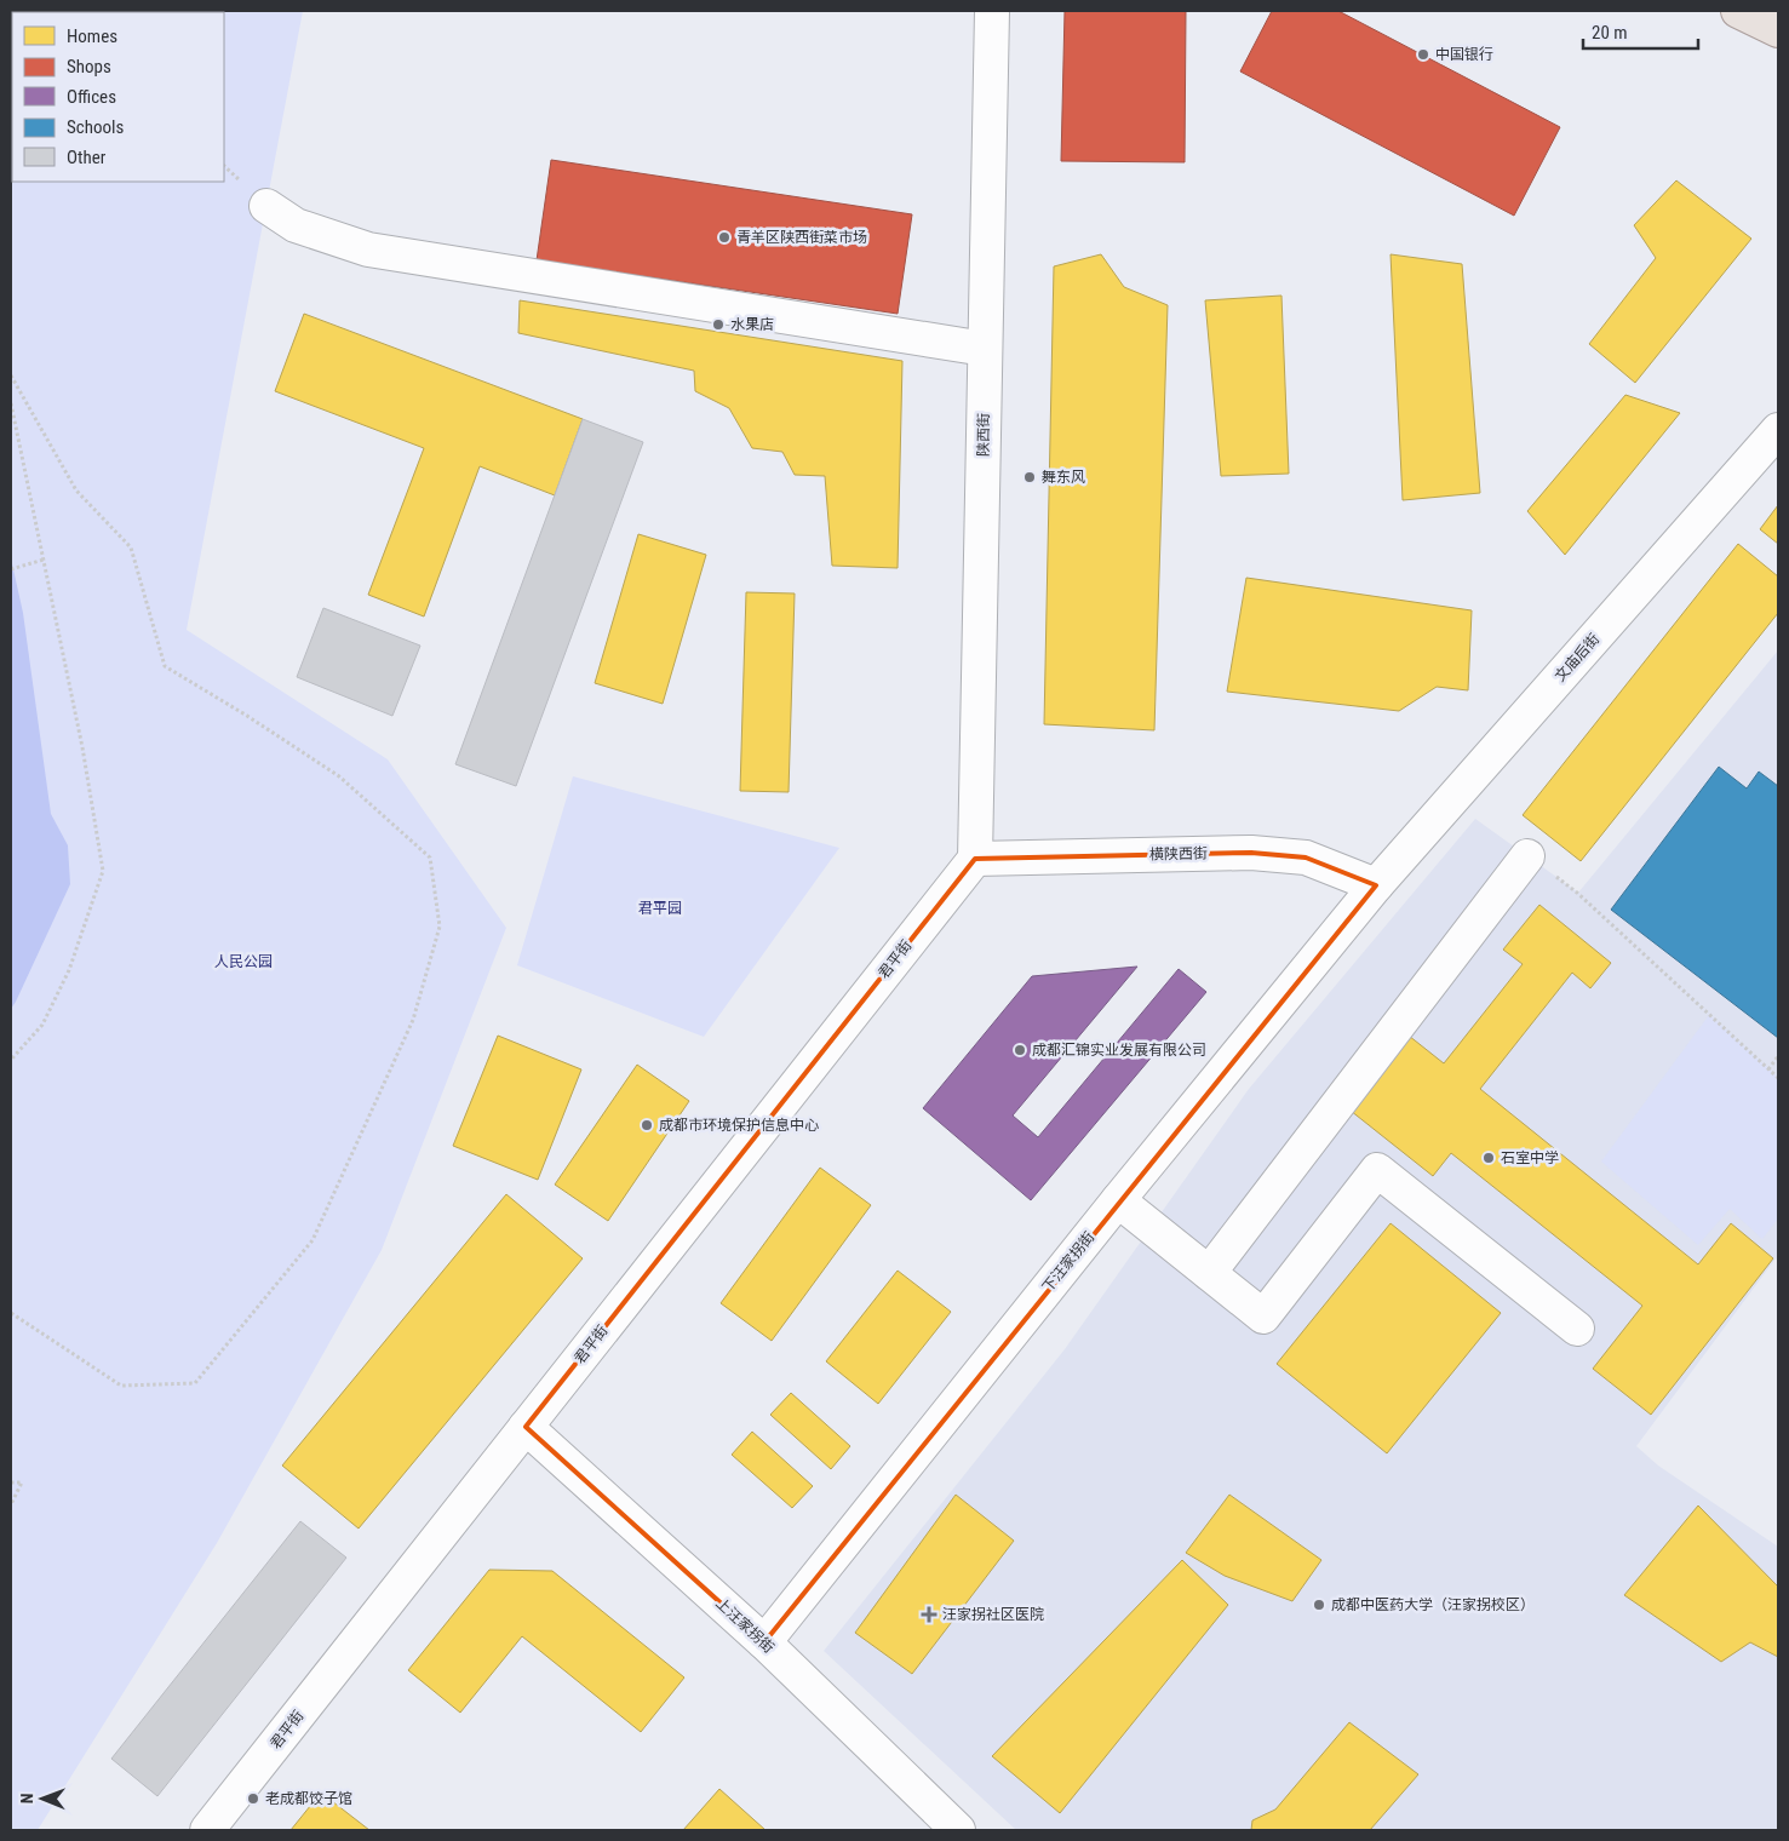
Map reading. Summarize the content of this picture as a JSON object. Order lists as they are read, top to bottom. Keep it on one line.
{"streets":{"street":["陕西街","文庙后街","横陕西街","君平街","下汪家拐街","上汪家拐街"]},"crossings":[["陕西街","横陕西街"],["陕西街","君平街"],["文庙后街","横陕西街"],["文庙后街","下汪家拐街"],["横陕西街","君平街"],["横陕西街","下汪家拐街"],["君平街","上汪家拐街"],["下汪家拐街","上汪家拐街"]],"parks":["君平园","人民公园"],"places":{"other":["中国银行","青羊区陕西街菜市场","水果店","舞东风","成都汇锦实业发展有限公司","成都市环境保护信息中心","石室中学","成都中医药大学（汪家拐校区）","老成都饺子馆"],"health":["汪家拐社区医院"]},"legend":["Homes","Shops","Offices","Schools","Other"],"scale_bar":"20 m","north":"left"}
